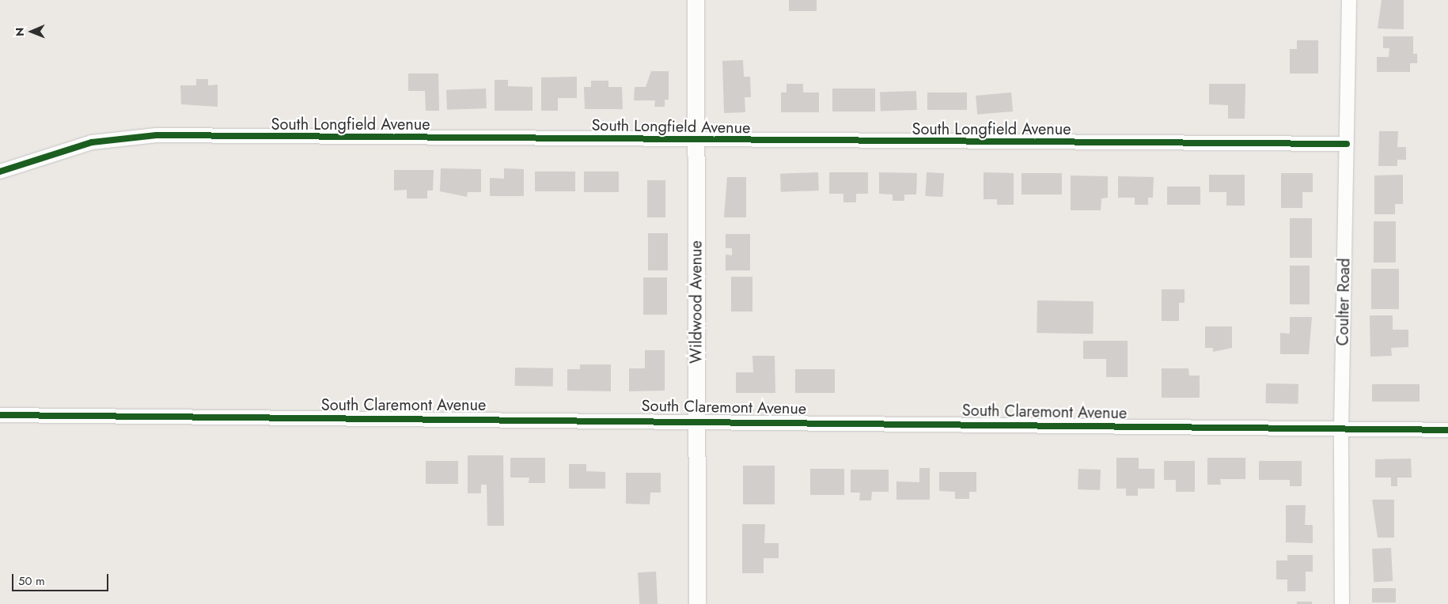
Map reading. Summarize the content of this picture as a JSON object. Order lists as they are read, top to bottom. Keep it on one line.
{"streets":{"street":["South Longfield Avenue","Wildwood Avenue","Coulter Road","South Claremont Avenue"]},"crossings":[["South Longfield Avenue","Wildwood Avenue"],["South Longfield Avenue","Coulter Road"],["Wildwood Avenue","South Claremont Avenue"],["Coulter Road","South Claremont Avenue"]],"scale_bar":"50 m","north":"left"}
